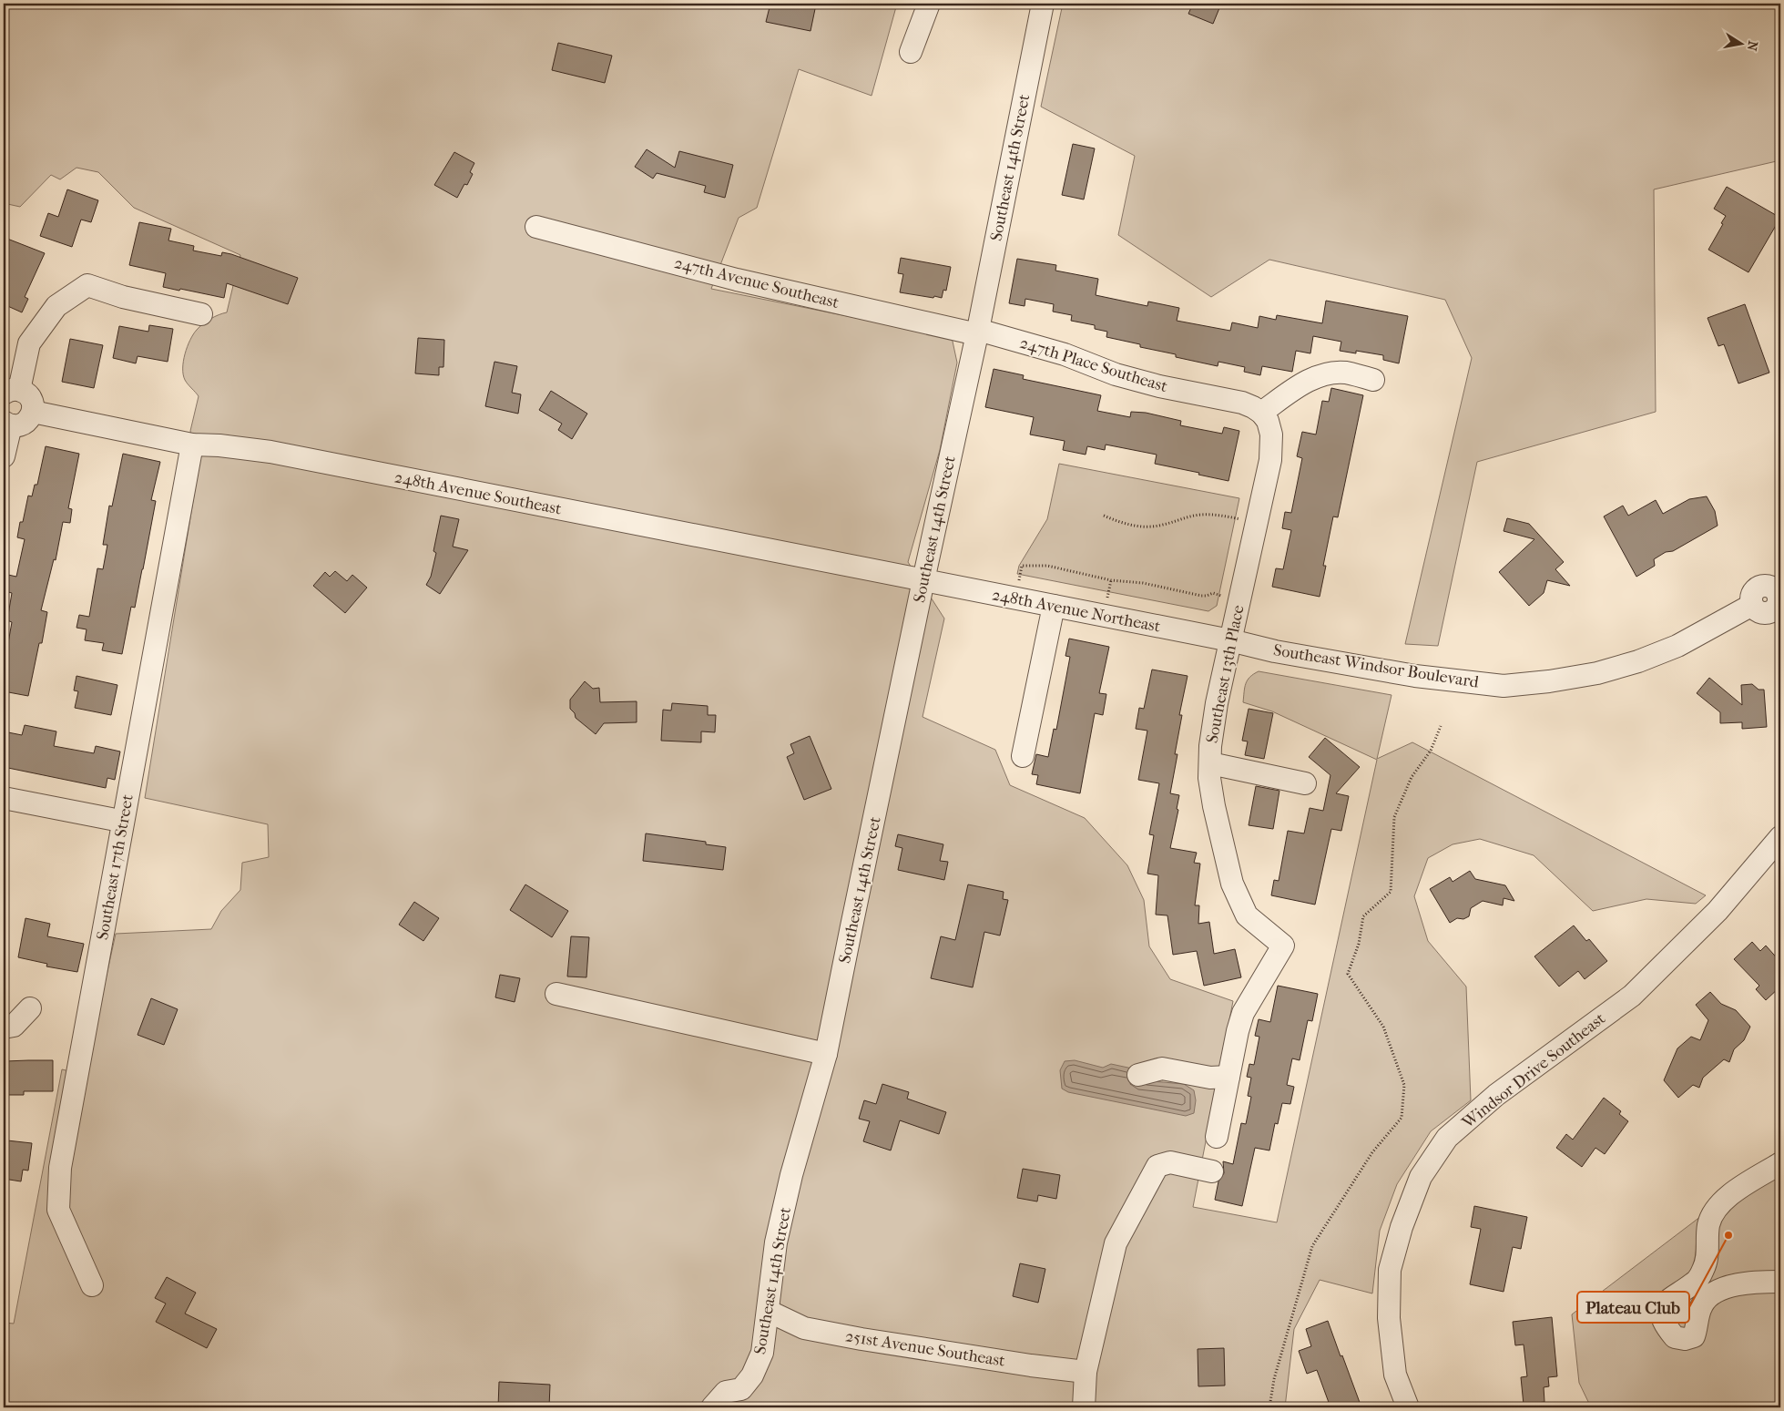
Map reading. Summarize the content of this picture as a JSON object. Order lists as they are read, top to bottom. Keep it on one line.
{"streets":{"street":["Southeast 14th Street","247th Avenue Southeast","247th Place Southeast","248th Avenue Southeast","248th Avenue Northeast","Southeast Windsor Boulevard","Southeast 13th Place","Southeast 17th Street","Windsor Drive Southeast","251st Avenue Southeast"]},"crossings":[["Southeast 14th Street","247th Avenue Southeast"],["Southeast 14th Street","247th Place Southeast"],["Southeast 14th Street","248th Avenue Southeast"],["Southeast 14th Street","248th Avenue Northeast"],["Southeast 14th Street","251st Avenue Southeast"],["247th Avenue Southeast","247th Place Southeast"],["247th Place Southeast","Southeast 13th Place"],["248th Avenue Southeast","248th Avenue Northeast"],["248th Avenue Southeast","Southeast 17th Street"],["248th Avenue Northeast","Southeast Windsor Boulevard"],["248th Avenue Northeast","Southeast 13th Place"],["Southeast Windsor Boulevard","Southeast 13th Place"]],"places":["Plateau Club"],"north":"right"}
